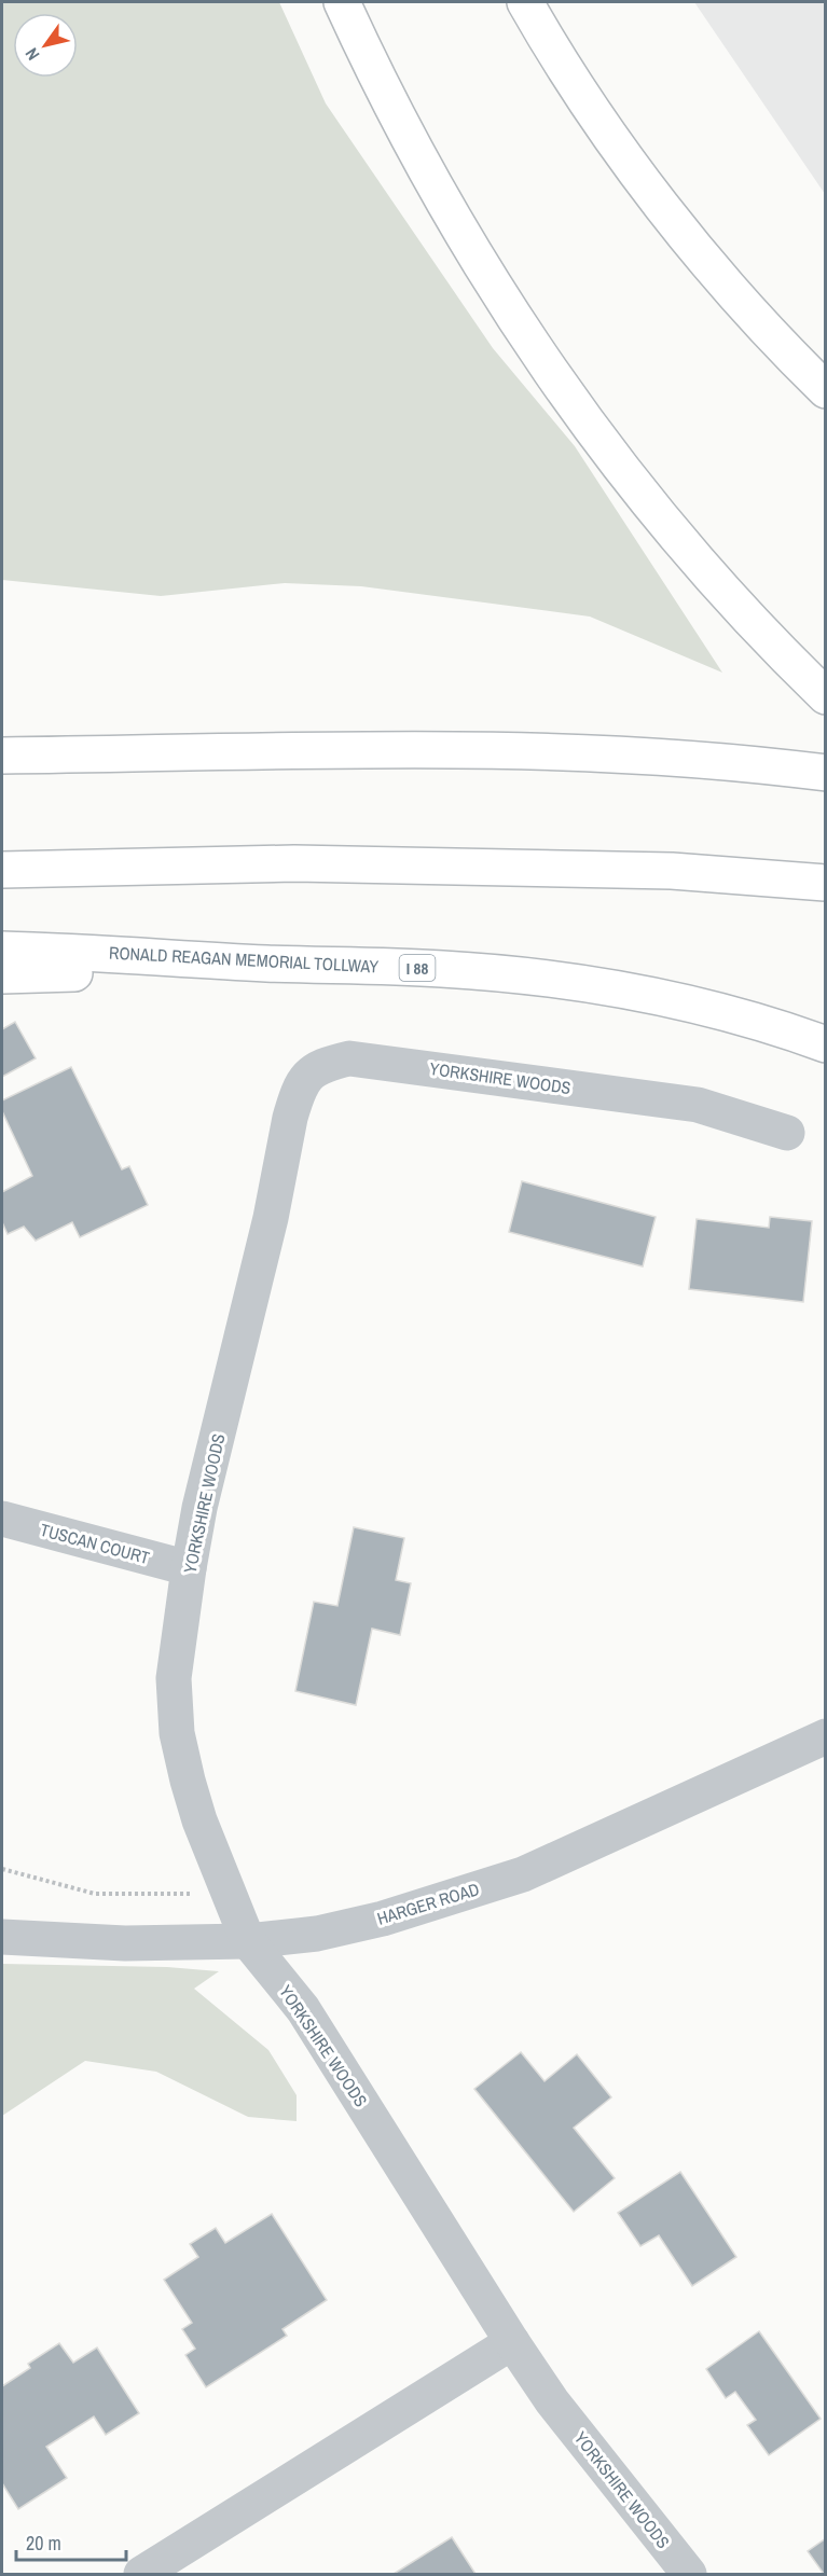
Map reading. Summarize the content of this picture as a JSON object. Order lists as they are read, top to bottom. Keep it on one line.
{"streets":{"highway":["RONALD REAGAN MEMORIAL TOLLWAY","I 88"],"street":["YORKSHIRE WOODS","TUSCAN COURT","HARGER ROAD"]},"crossings":[["YORKSHIRE WOODS","TUSCAN COURT"],["YORKSHIRE WOODS","HARGER ROAD"]],"scale_bar":"20 m","north":"bottom left"}
